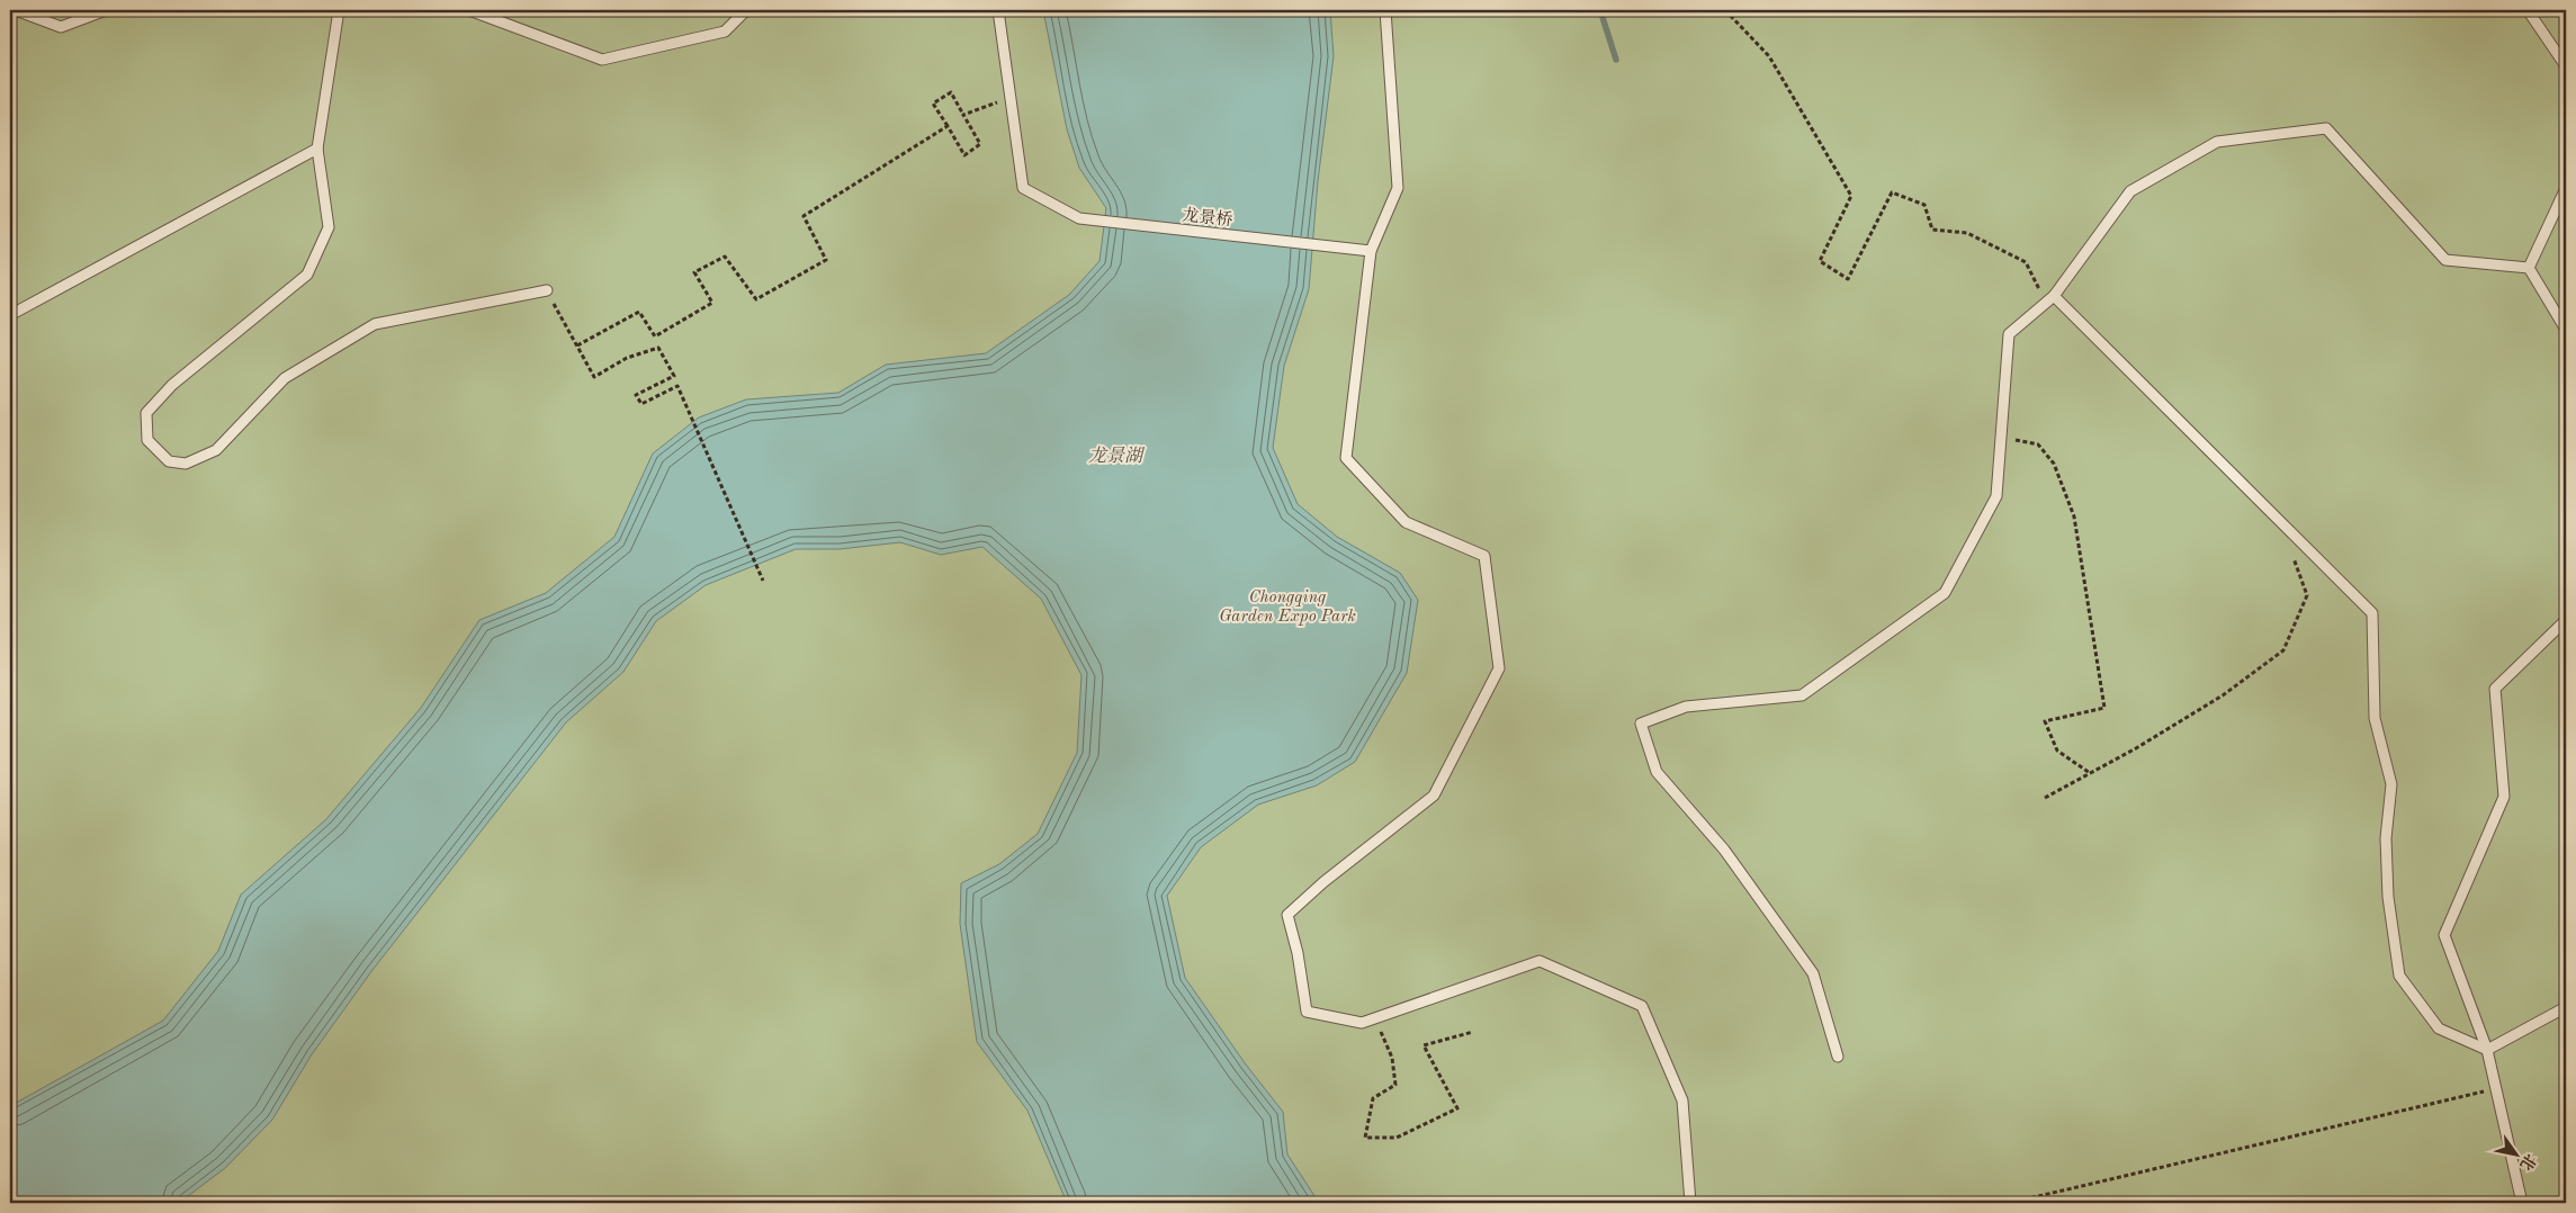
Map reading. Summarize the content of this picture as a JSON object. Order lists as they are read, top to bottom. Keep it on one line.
{"streets":{"lane":["龙景桥"]},"water":["龙景湖"],"parks":["Chongqing Garden Expo Park"],"north":"bottom right"}
